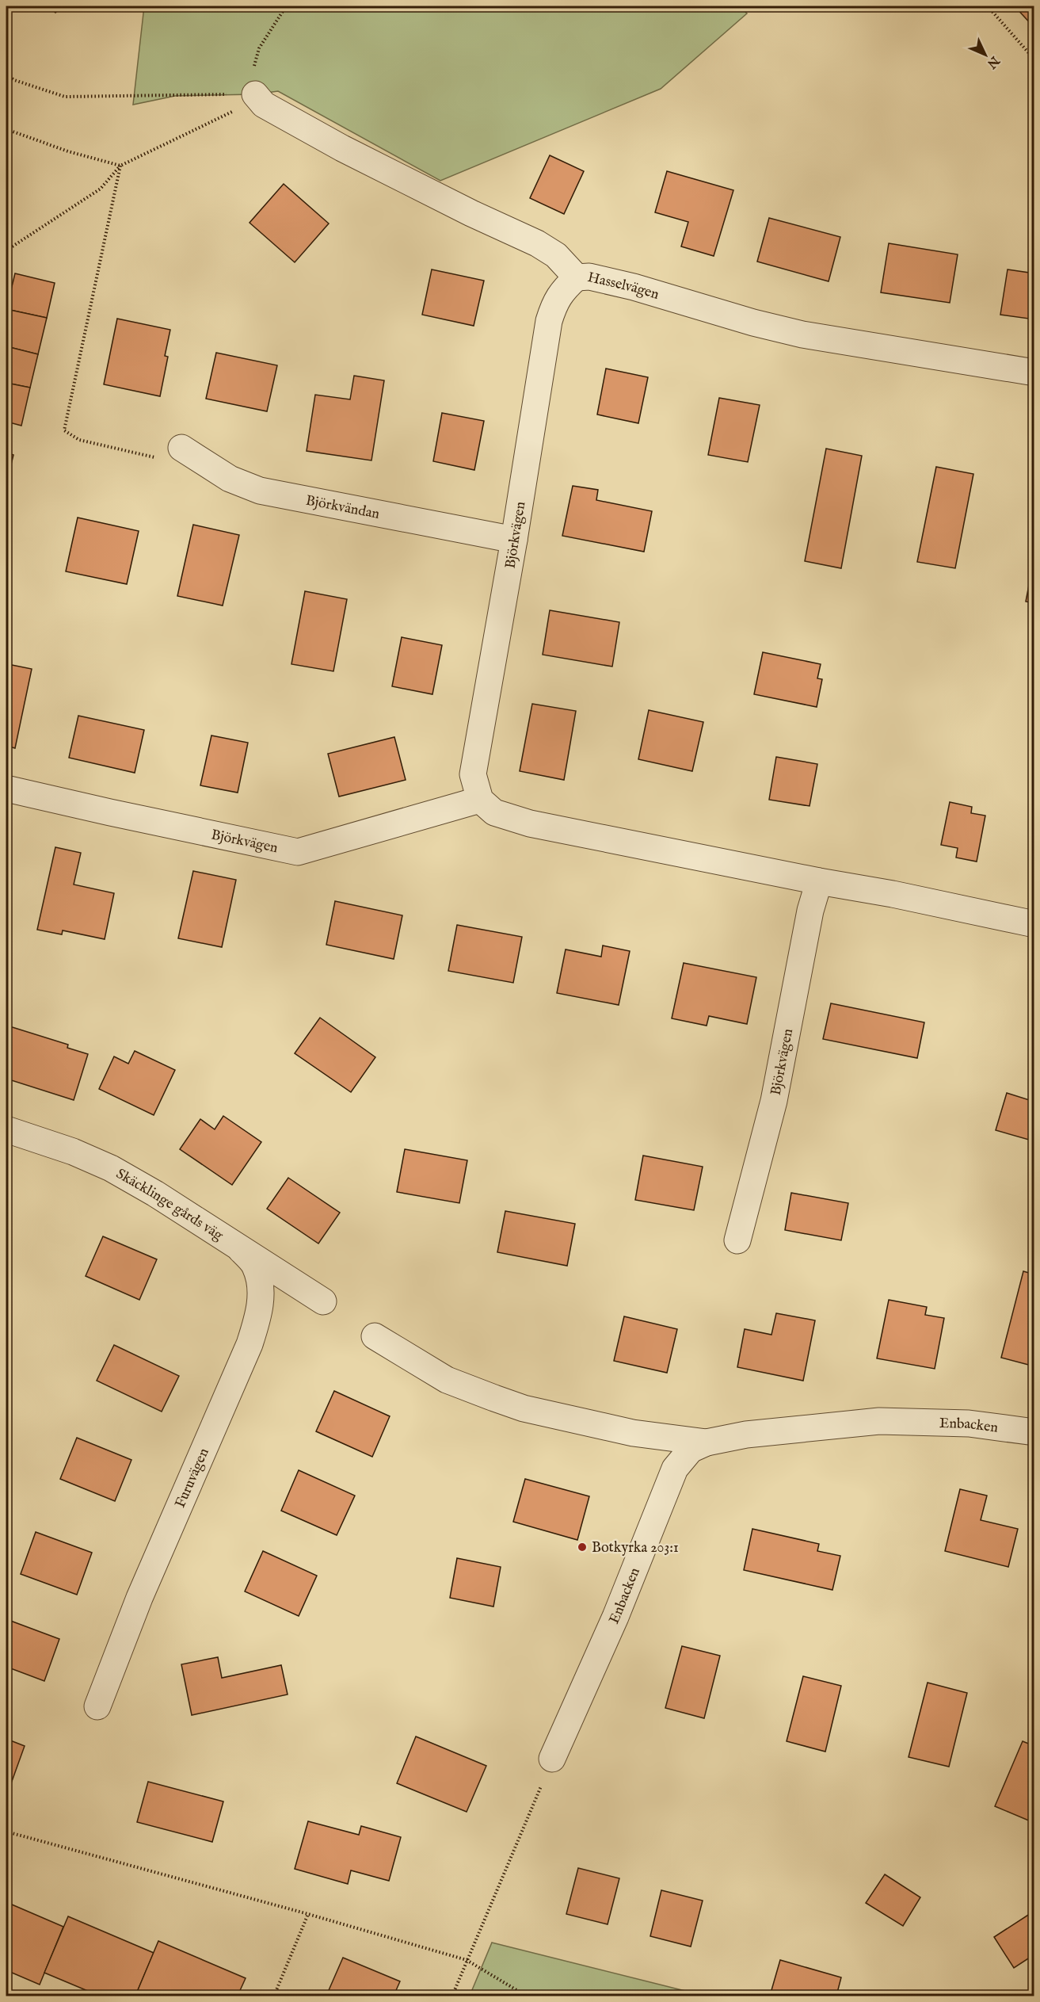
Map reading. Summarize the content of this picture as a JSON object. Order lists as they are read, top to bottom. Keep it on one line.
{"streets":{"street":["Hasselvägen","Björkvändan","Björkvägen","Skäcklinge gårds väg","Enbacken","Furuvägen"]},"crossings":[["Hasselvägen","Björkvägen"],["Björkvändan","Björkvägen"],["Skäcklinge gårds väg","Furuvägen"]],"places":["Botkyrka 203:1"],"north":"bottom right"}
